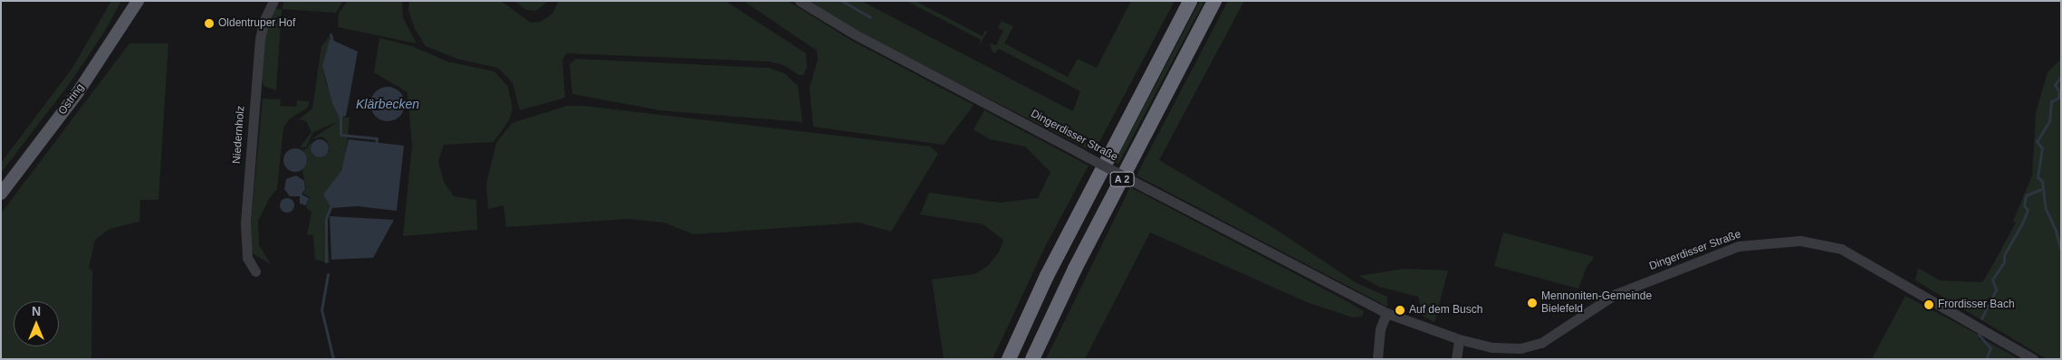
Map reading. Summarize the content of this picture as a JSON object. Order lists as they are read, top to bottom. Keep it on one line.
{"streets":{"highway":["A 2"],"main road":["Ostring"],"street":["Niedernholz","Dingerdisser Straße"]},"water":["Klärbecken"],"places":["Oldentruper Hof","Mennoniten-Gemeinde Bielefeld","Frordisser Bach","Auf dem Busch"],"north":"top"}
